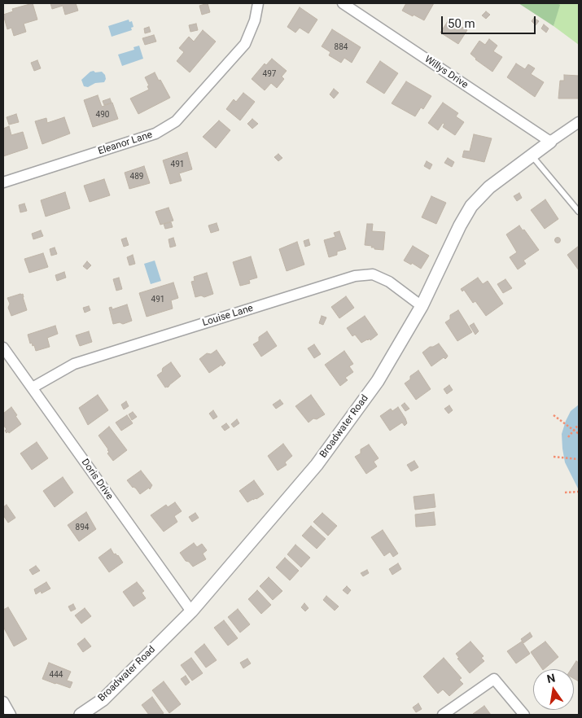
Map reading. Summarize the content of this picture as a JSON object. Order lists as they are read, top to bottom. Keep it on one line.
{"streets":{"street":["Willys Drive","Eleanor Lane","Louise Lane","Broadwater Road","Doris Drive"]},"crossings":[["Willys Drive","Broadwater Road"],["Louise Lane","Broadwater Road"],["Louise Lane","Doris Drive"],["Broadwater Road","Doris Drive"]],"house_numbers":["884","497","490","491","489","491","894","444"],"scale_bar":"50 m","north":"top"}
